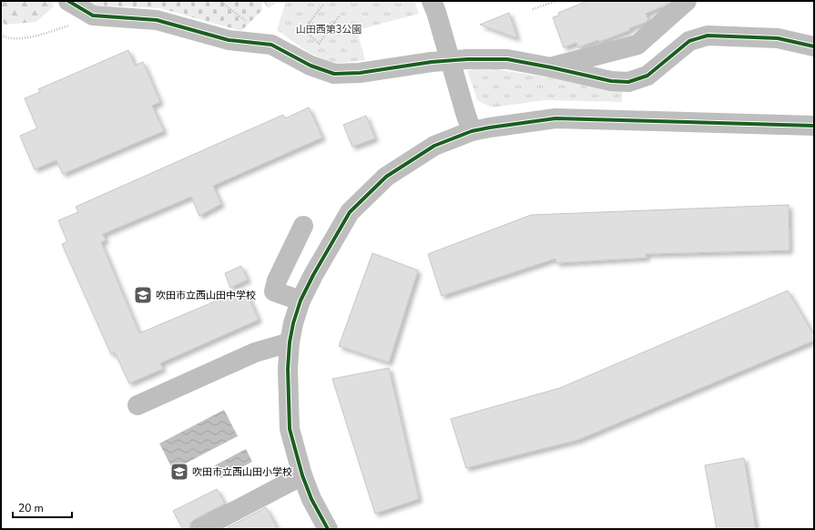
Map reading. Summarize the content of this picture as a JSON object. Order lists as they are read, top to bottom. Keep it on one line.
{"parks":["山田西第3公園"],"places":{"school or university":["吹田市立西山田中学校","吹田市立西山田小学校"]},"scale_bar":"20 m"}
